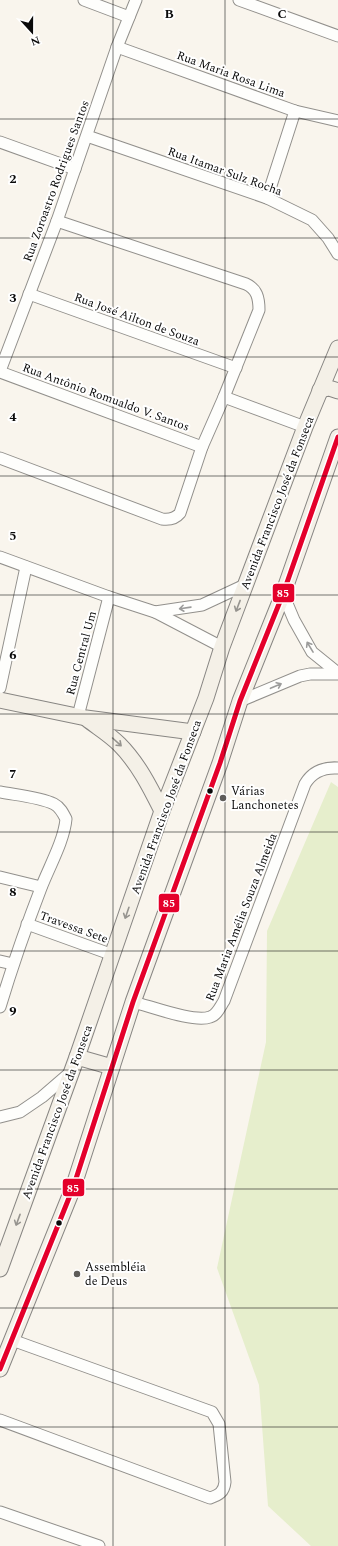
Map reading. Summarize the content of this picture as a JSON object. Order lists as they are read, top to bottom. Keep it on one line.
{"streets":{"main road":["Avenida Francisco José da Fonseca"],"street":["Rua Maria Rosa Lima","Rua Itamar Sulz Rocha","Rua Zoroastro Rodrigues Santos","Rua José Ailton de Souza","Rua Antônio Romualdo V. Santos","Rua Central Um","Rua Maria Amélia Souza Almeida","Travessa Sete"]},"crossings":[["Rua Maria Rosa Lima","Rua Zoroastro Rodrigues Santos"],["Rua Itamar Sulz Rocha","Rua Zoroastro Rodrigues Santos"],["Rua Zoroastro Rodrigues Santos","Rua José Ailton de Souza"],["Rua Zoroastro Rodrigues Santos","Rua Antônio Romualdo V. Santos"],["Avenida Francisco José da Fonseca","Travessa Sete"]],"places":["Várias Lanchonetes","Assembléia de Deus"],"lines":["transit line 85"],"north":"bottom","grid":{"columns":["B","C"],"rows":["2","3","4","5","6","7","8","9"]}}
